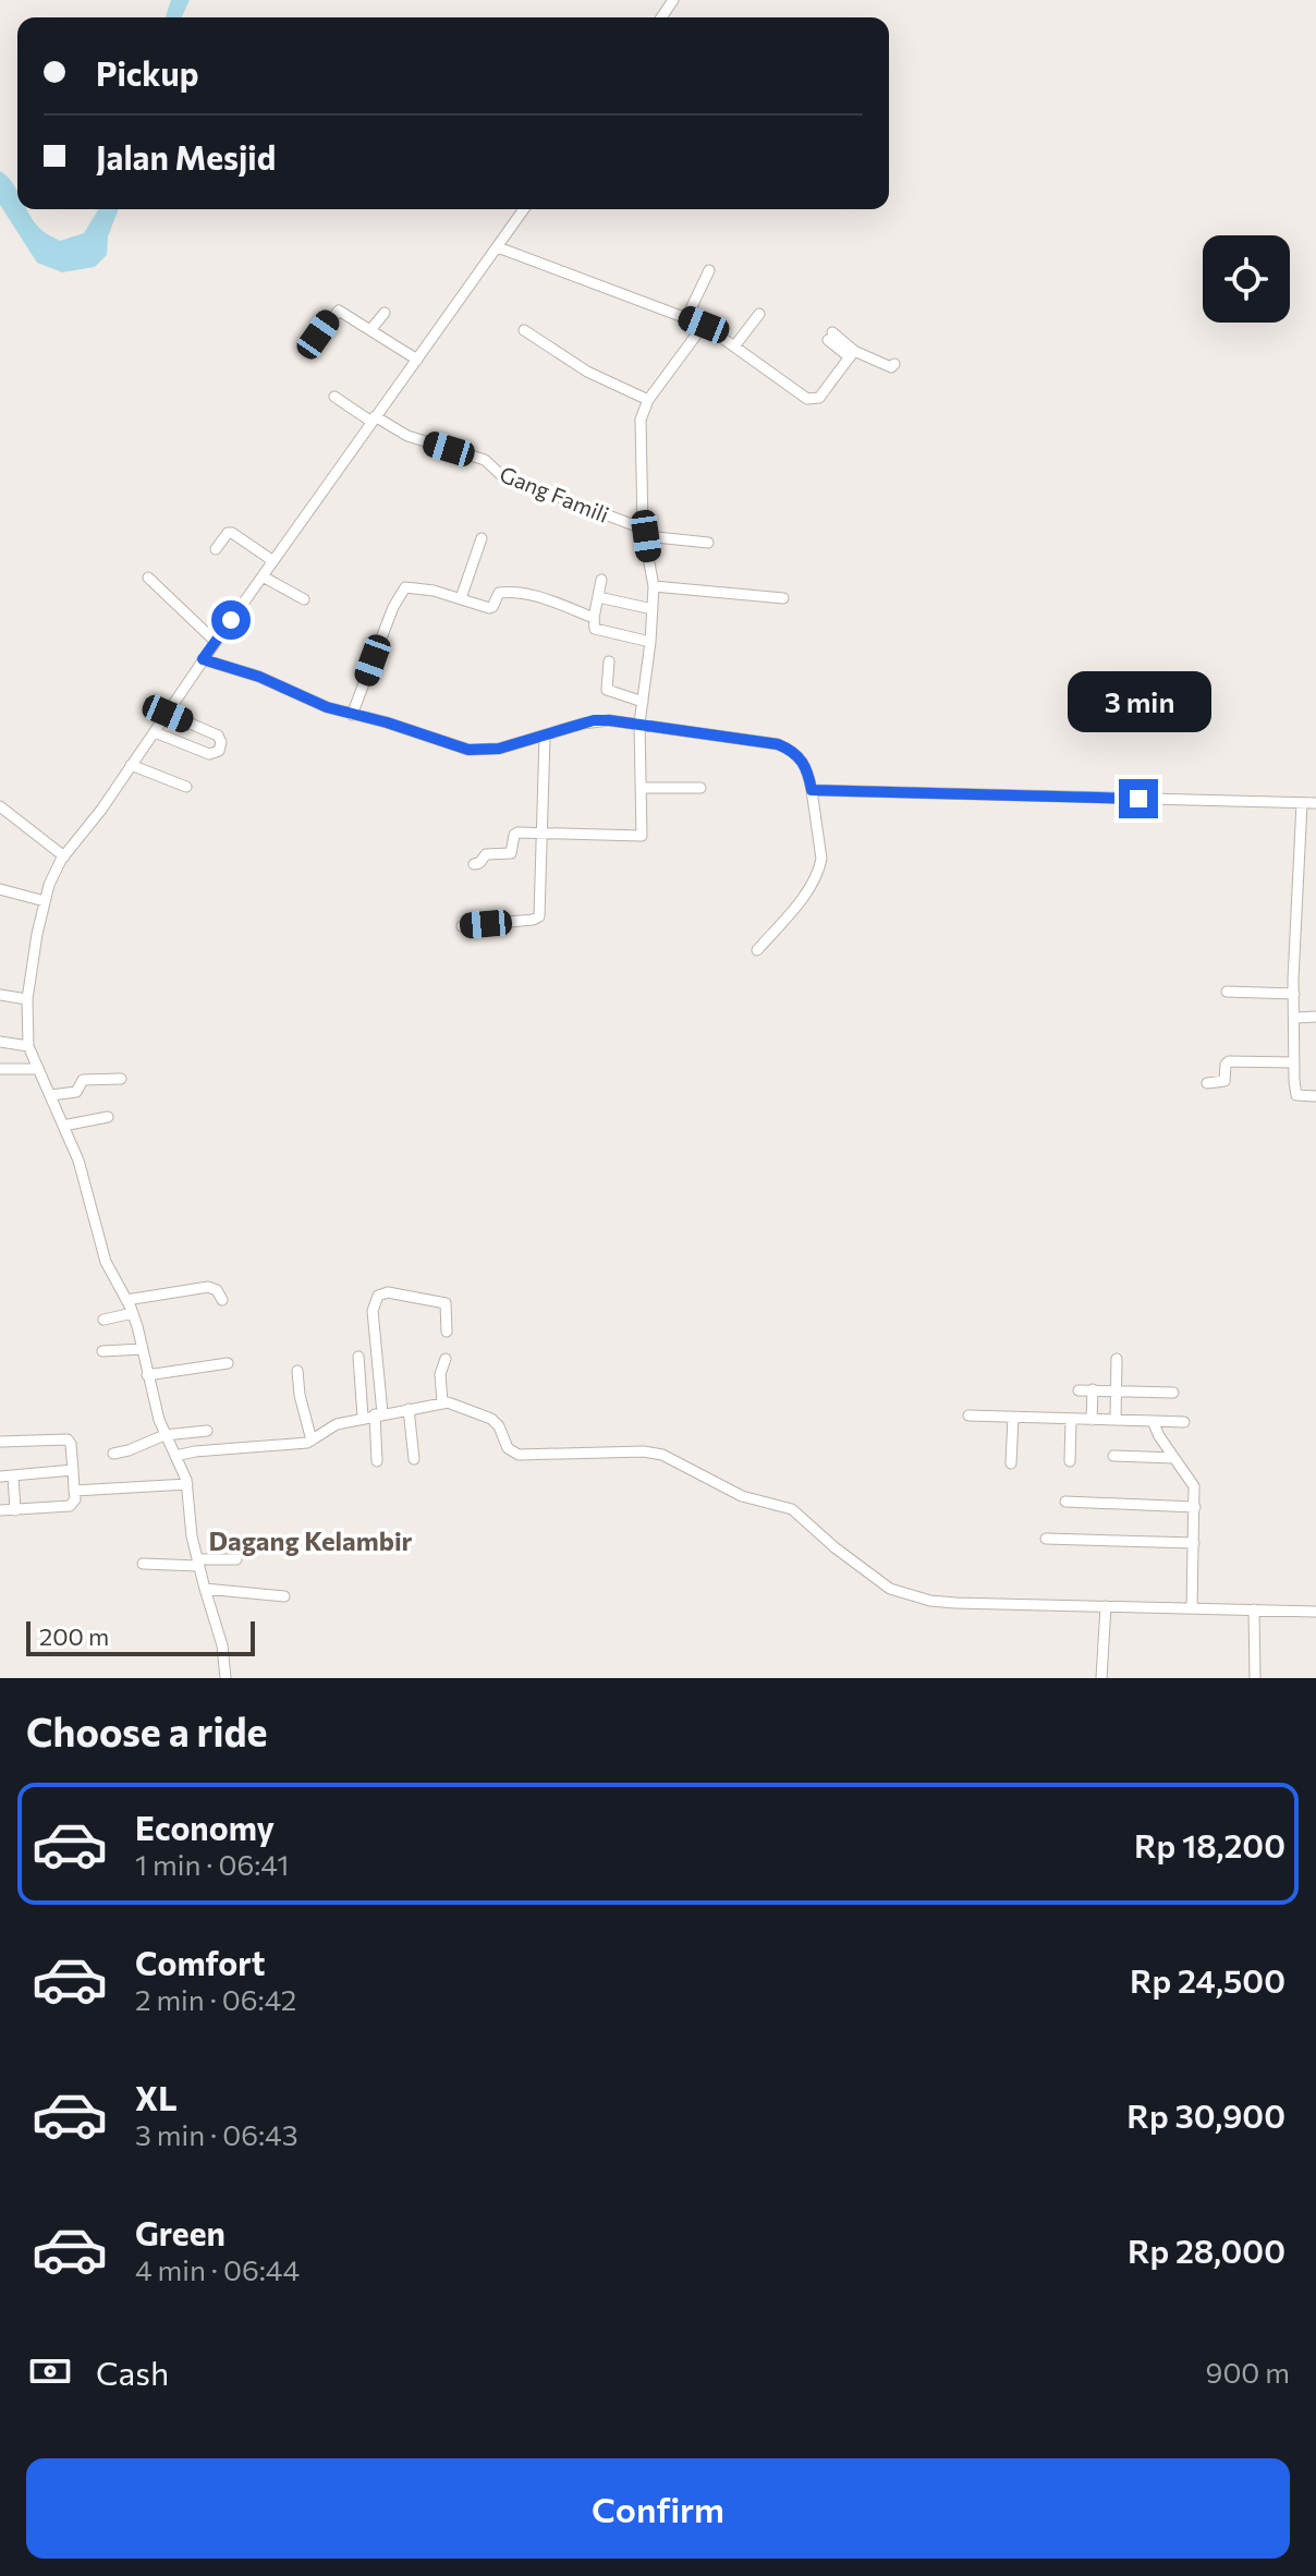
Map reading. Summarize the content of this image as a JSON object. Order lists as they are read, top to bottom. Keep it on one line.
{"streets":{"street":["Gang Famili"]},"districts":["Dagang Kelambir"],"scale_bar":"200 m","page":{"banner":["Pickup","Jalan Mesjid"],"bubble":"3 min","scale":"200 m","heading":"Choose a ride","list":[{"name":"Economy","note":"1 min · 06:41","value":"Rp 18,200"},{"name":"Comfort","note":"2 min · 06:42","value":"Rp 24,500"},{"name":"XL","note":"3 min · 06:43","value":"Rp 30,900"},{"name":"Green","note":"4 min · 06:44","value":"Rp 28,000"}],"pay":["Cash","900 m"],"buttons":"Confirm"}}
